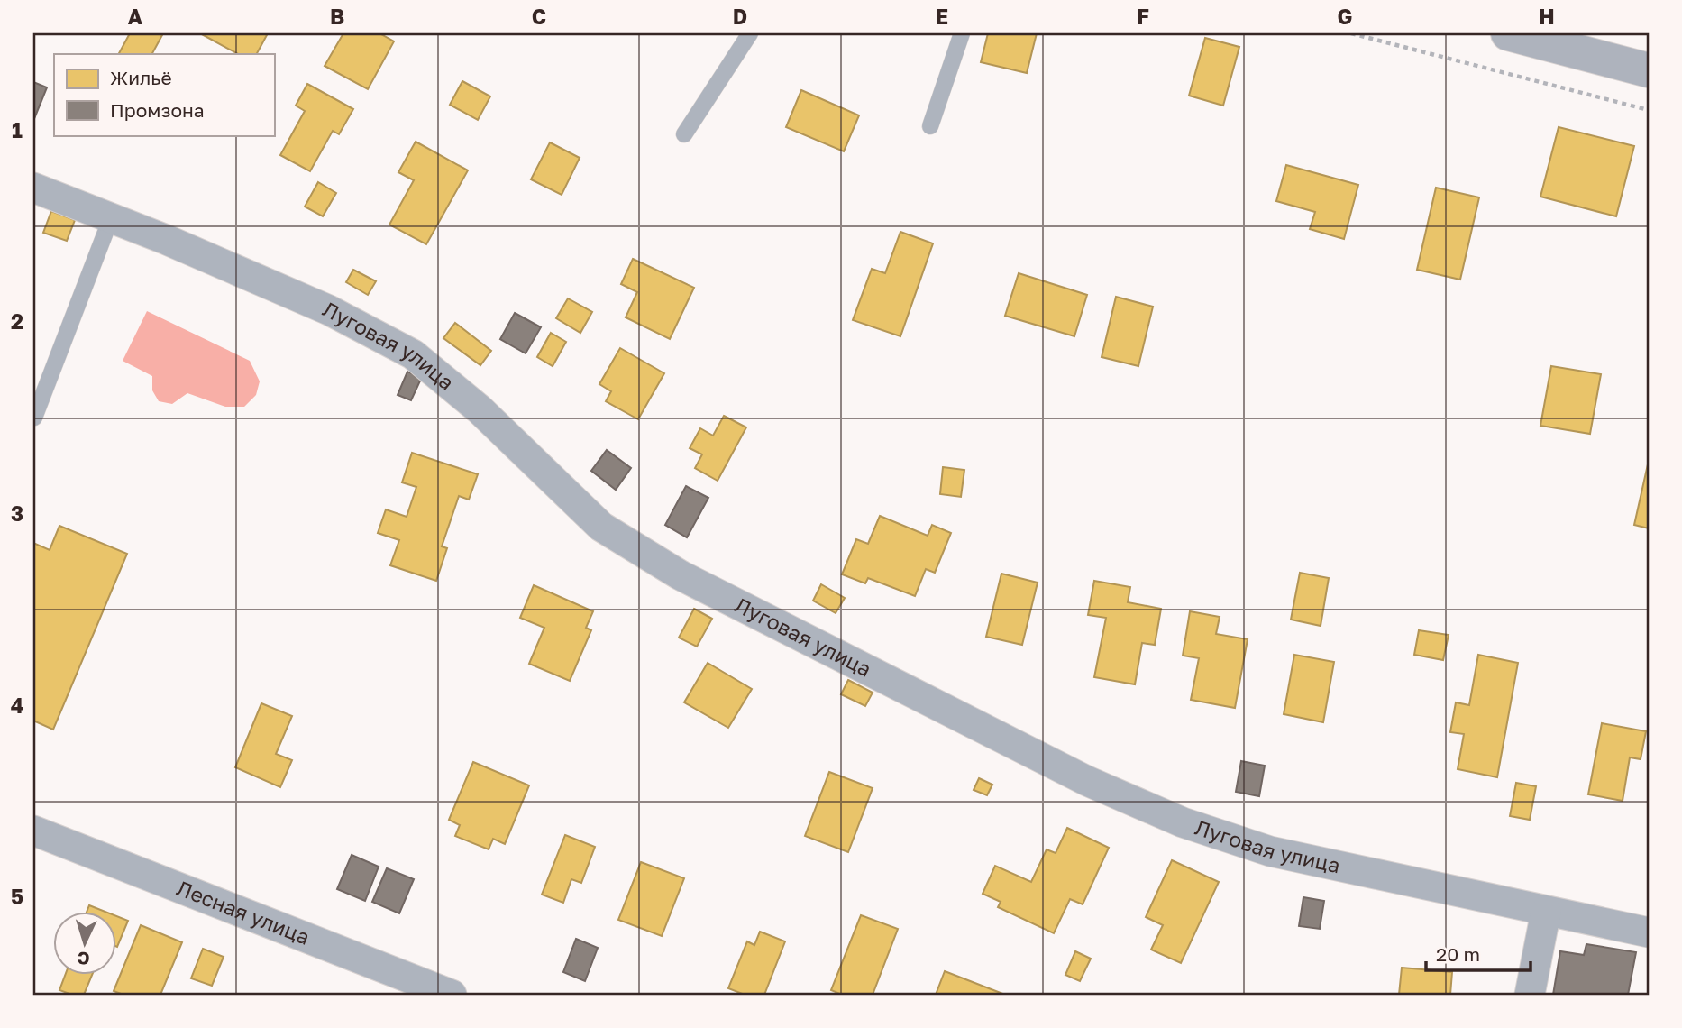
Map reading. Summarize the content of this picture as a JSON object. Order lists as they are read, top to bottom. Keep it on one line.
{"streets":{"street":["Луговая улица","Лесная улица"]},"legend":["Жильё","Промзона"],"scale_bar":"20 m","north":"bottom","grid":{"columns":["A","B","C","D","E","F","G","H"],"rows":["1","2","3","4","5"]}}
